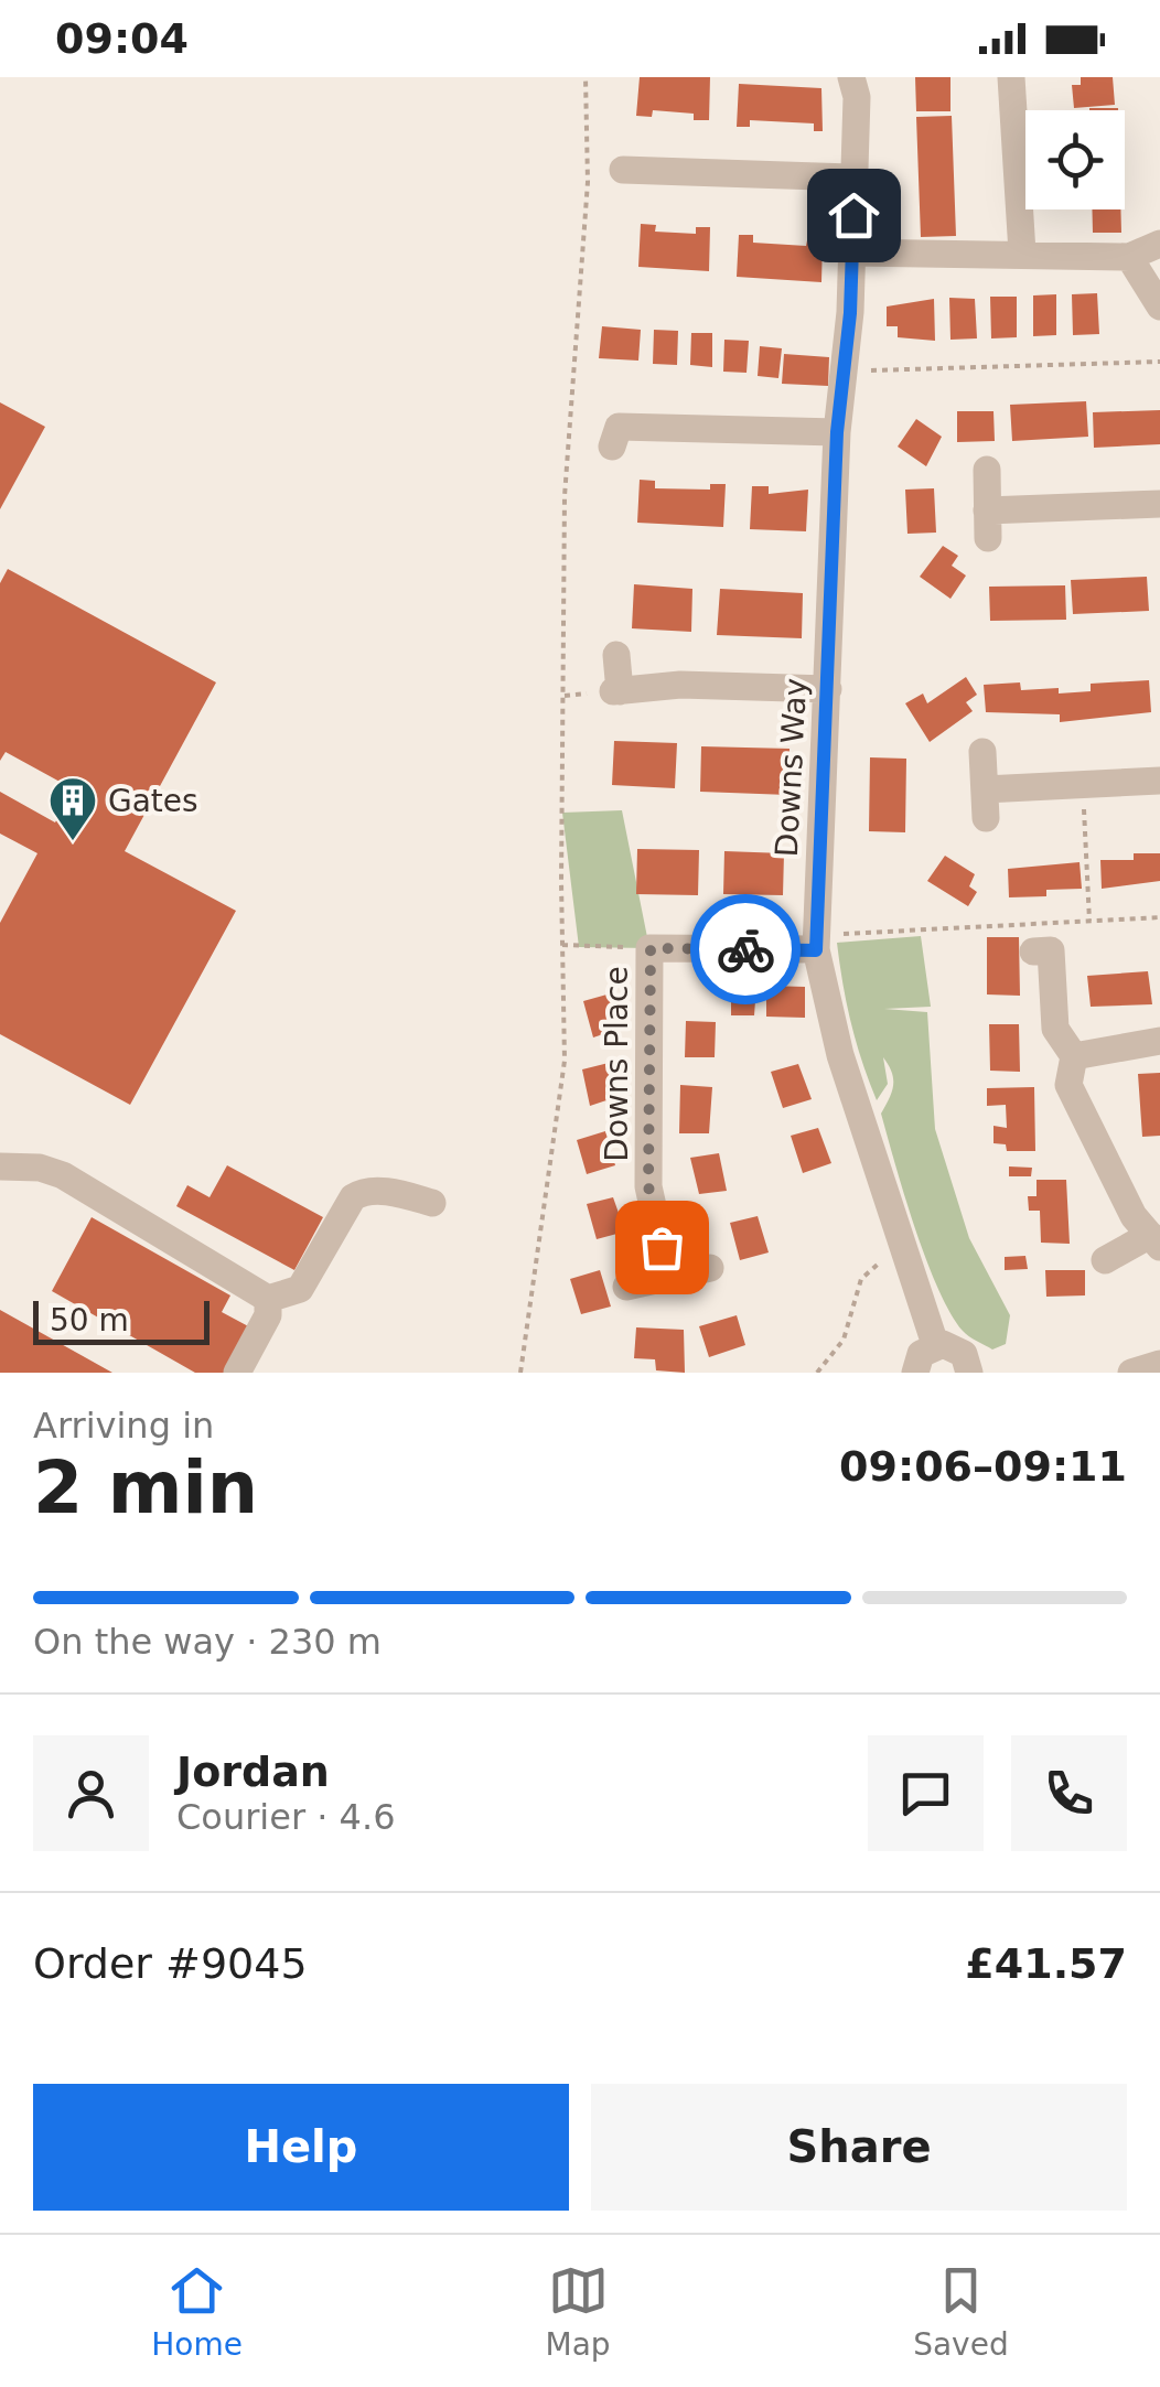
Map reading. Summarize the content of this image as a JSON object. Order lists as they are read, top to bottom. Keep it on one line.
{"streets":{"street":["Downs Way","Downs Place"]},"crossings":[["Downs Way","Downs Place"]],"places":{"building":["Gates"]},"scale_bar":"50 m","page":{"status":"09:04","scale":"50 m","heading":["2 min","Arriving in","09:06–09:11"],"panel":["Jordan","Courier · 4.6","Order #9045","£41.57"],"bar":"On the way · 230 m","buttons":["Help","Share"],"tabs":["Home","Map","Saved"]}}
